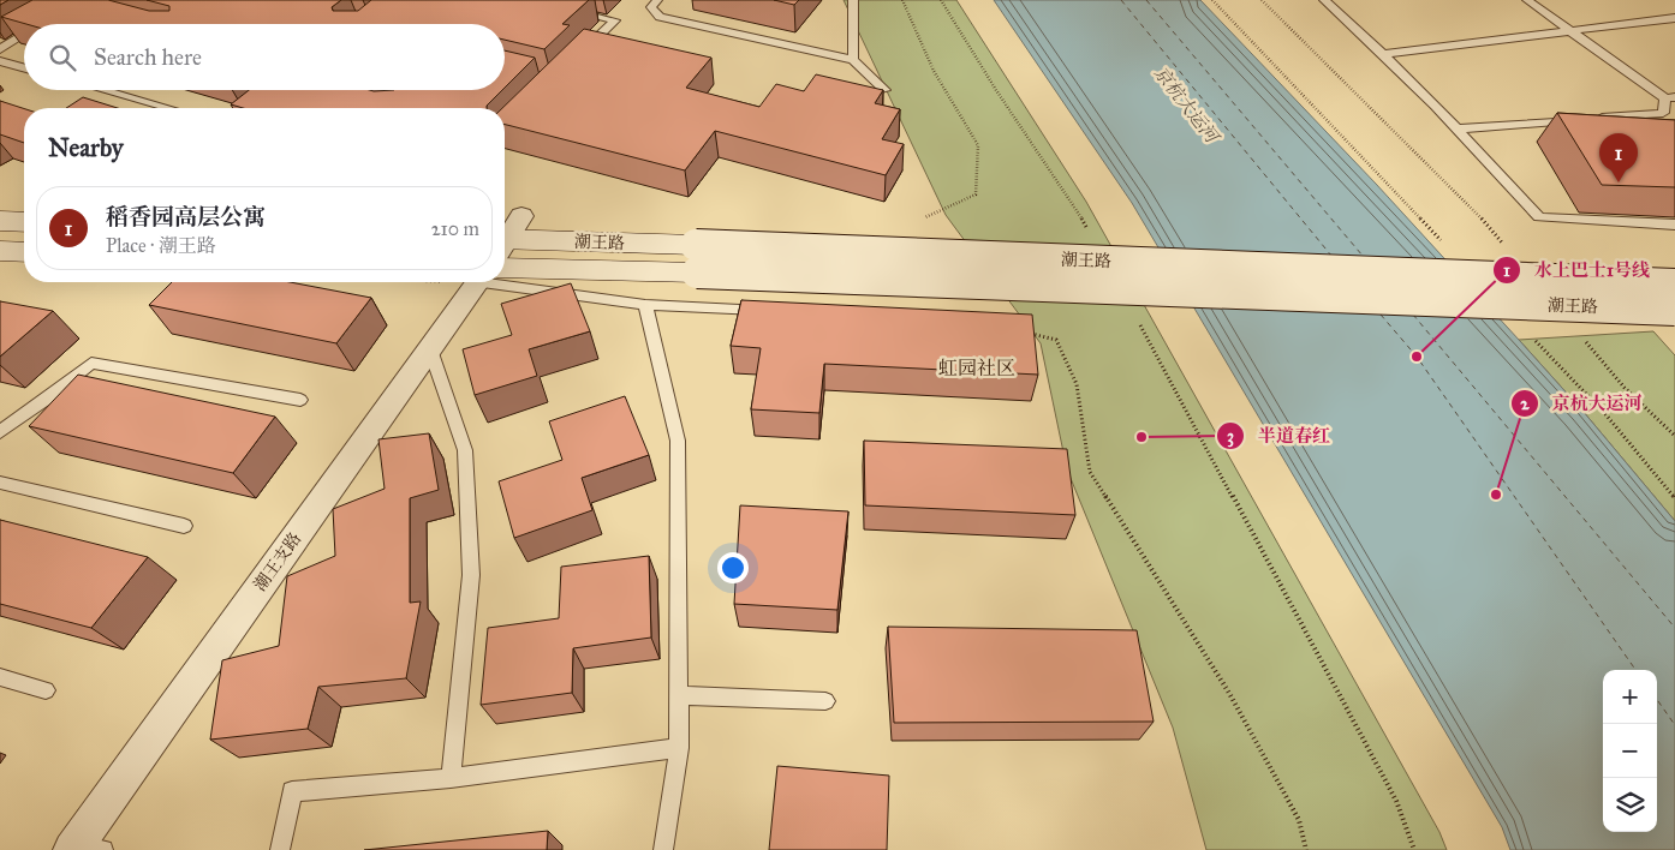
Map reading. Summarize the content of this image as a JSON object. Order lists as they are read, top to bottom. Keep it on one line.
{"streets":{"main road":["潮王路"],"street":["潮王支路"]},"districts":["虹园社区"],"water":["京杭大运河"],"places":["水上巴士1号线","半道春红","京杭大运河"],"page":{"search":"Search here","heading":"Nearby","pins":"1","list":[{"mark":"1","name":"稻香园高层公寓","note":"Place · 潮王路","value":"210 m"}],"map_buttons":["+","−"]}}
